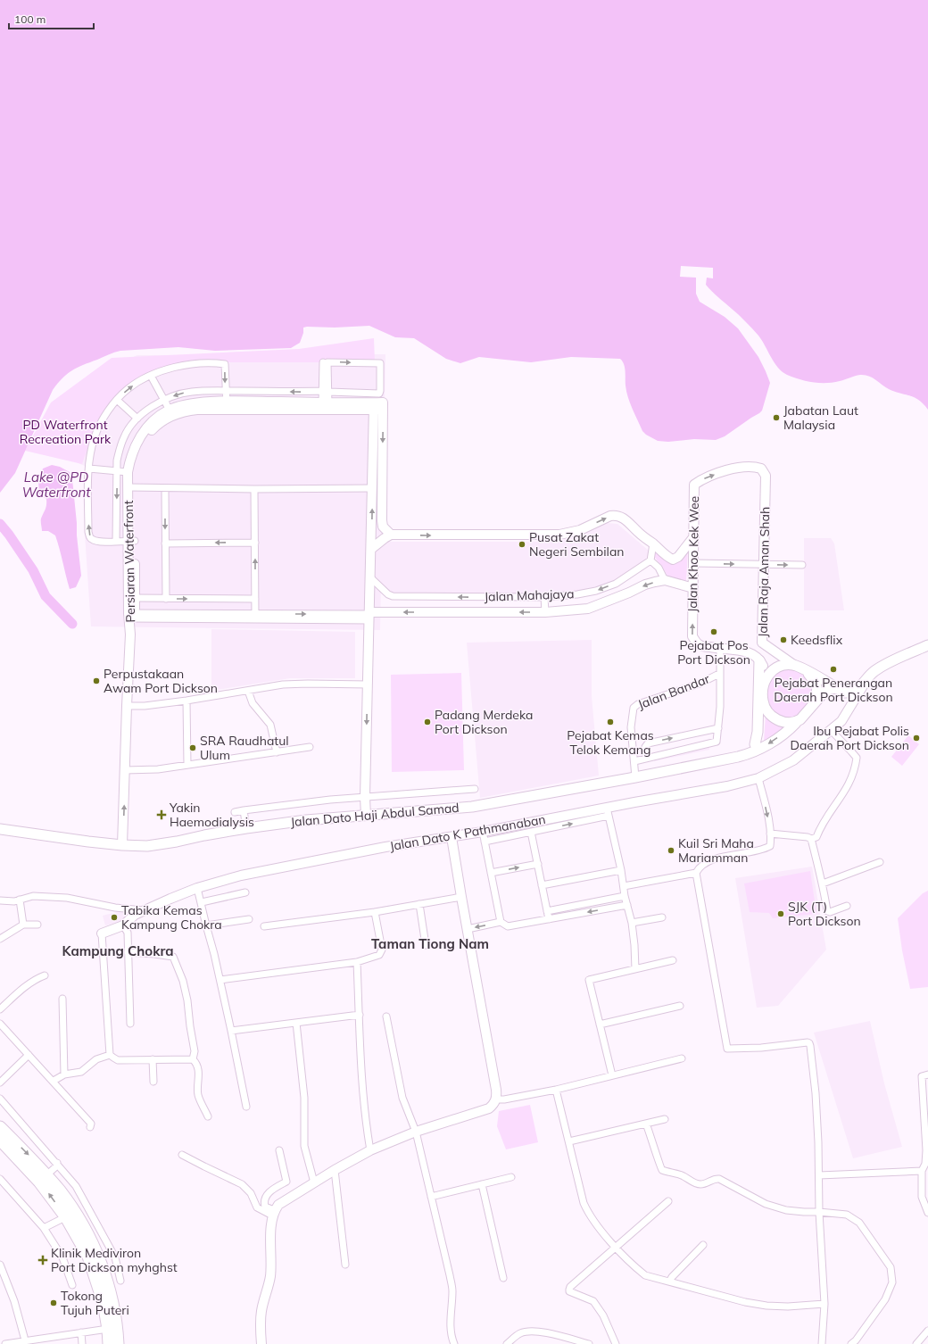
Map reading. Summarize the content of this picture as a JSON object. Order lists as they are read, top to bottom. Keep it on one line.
{"streets":{"main road":["Jalan Dato Haji Abdul Samad"],"street":["Jalan Khoo Kek Wee","Persiaran Waterfront","Jalan Raja Aman Shah","Jalan Mahajaya","Jalan Bandar","Jalan Dato K Pathmanaban"]},"crossings":[["Jalan Khoo Kek Wee","Jalan Raja Aman Shah"],["Jalan Khoo Kek Wee","Jalan Bandar"],["Persiaran Waterfront","Jalan Dato Haji Abdul Samad"],["Jalan Raja Aman Shah","Jalan Dato Haji Abdul Samad"],["Jalan Bandar","Jalan Dato Haji Abdul Samad"]],"districts":["Taman Tiong Nam","Kampung Chokra"],"water":["Lake @PD Waterfront"],"parks":["PD Waterfront Recreation Park"],"places":{"other":["Jabatan Laut Malaysia","Pusat Zakat Negeri Sembilan","Pejabat Pos Port Dickson","Keedsflix","Pejabat Penerangan Daerah Port Dickson","Perpustakaan Awam Port Dickson","Padang Merdeka Port Dickson","Pejabat Kemas Telok Kemang","Ibu Pejabat Polis Daerah Port Dickson","SRA Raudhatul Ulum","Kuil Sri Maha Mariamman","SJK (T) Port Dickson","Tabika Kemas Kampung Chokra","Tokong Tujuh Puteri"],"health":["Yakin Haemodialysis","Klinik Mediviron Port Dickson myhghst"]},"scale_bar":"100 m"}
